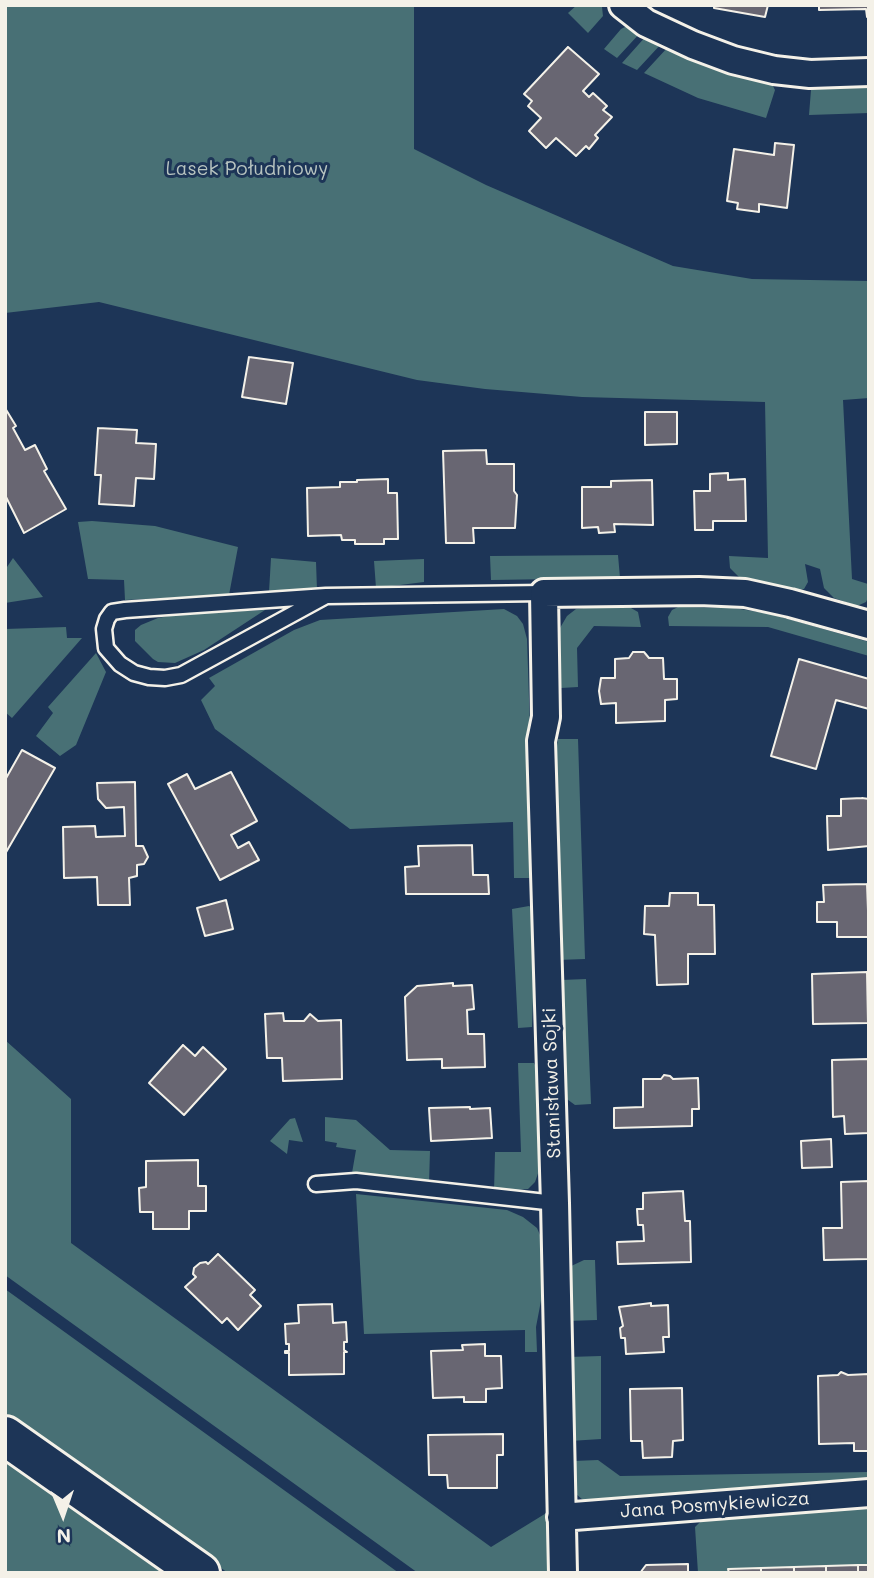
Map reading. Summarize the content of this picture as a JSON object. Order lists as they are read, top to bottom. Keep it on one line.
{"streets":{"street":["Stanisława Sojki","Jana Posmykiewicza"]},"crossings":[["Stanisława Sojki","Jana Posmykiewicza"]],"parks":["Lasek Południowy"],"north":"bottom"}
